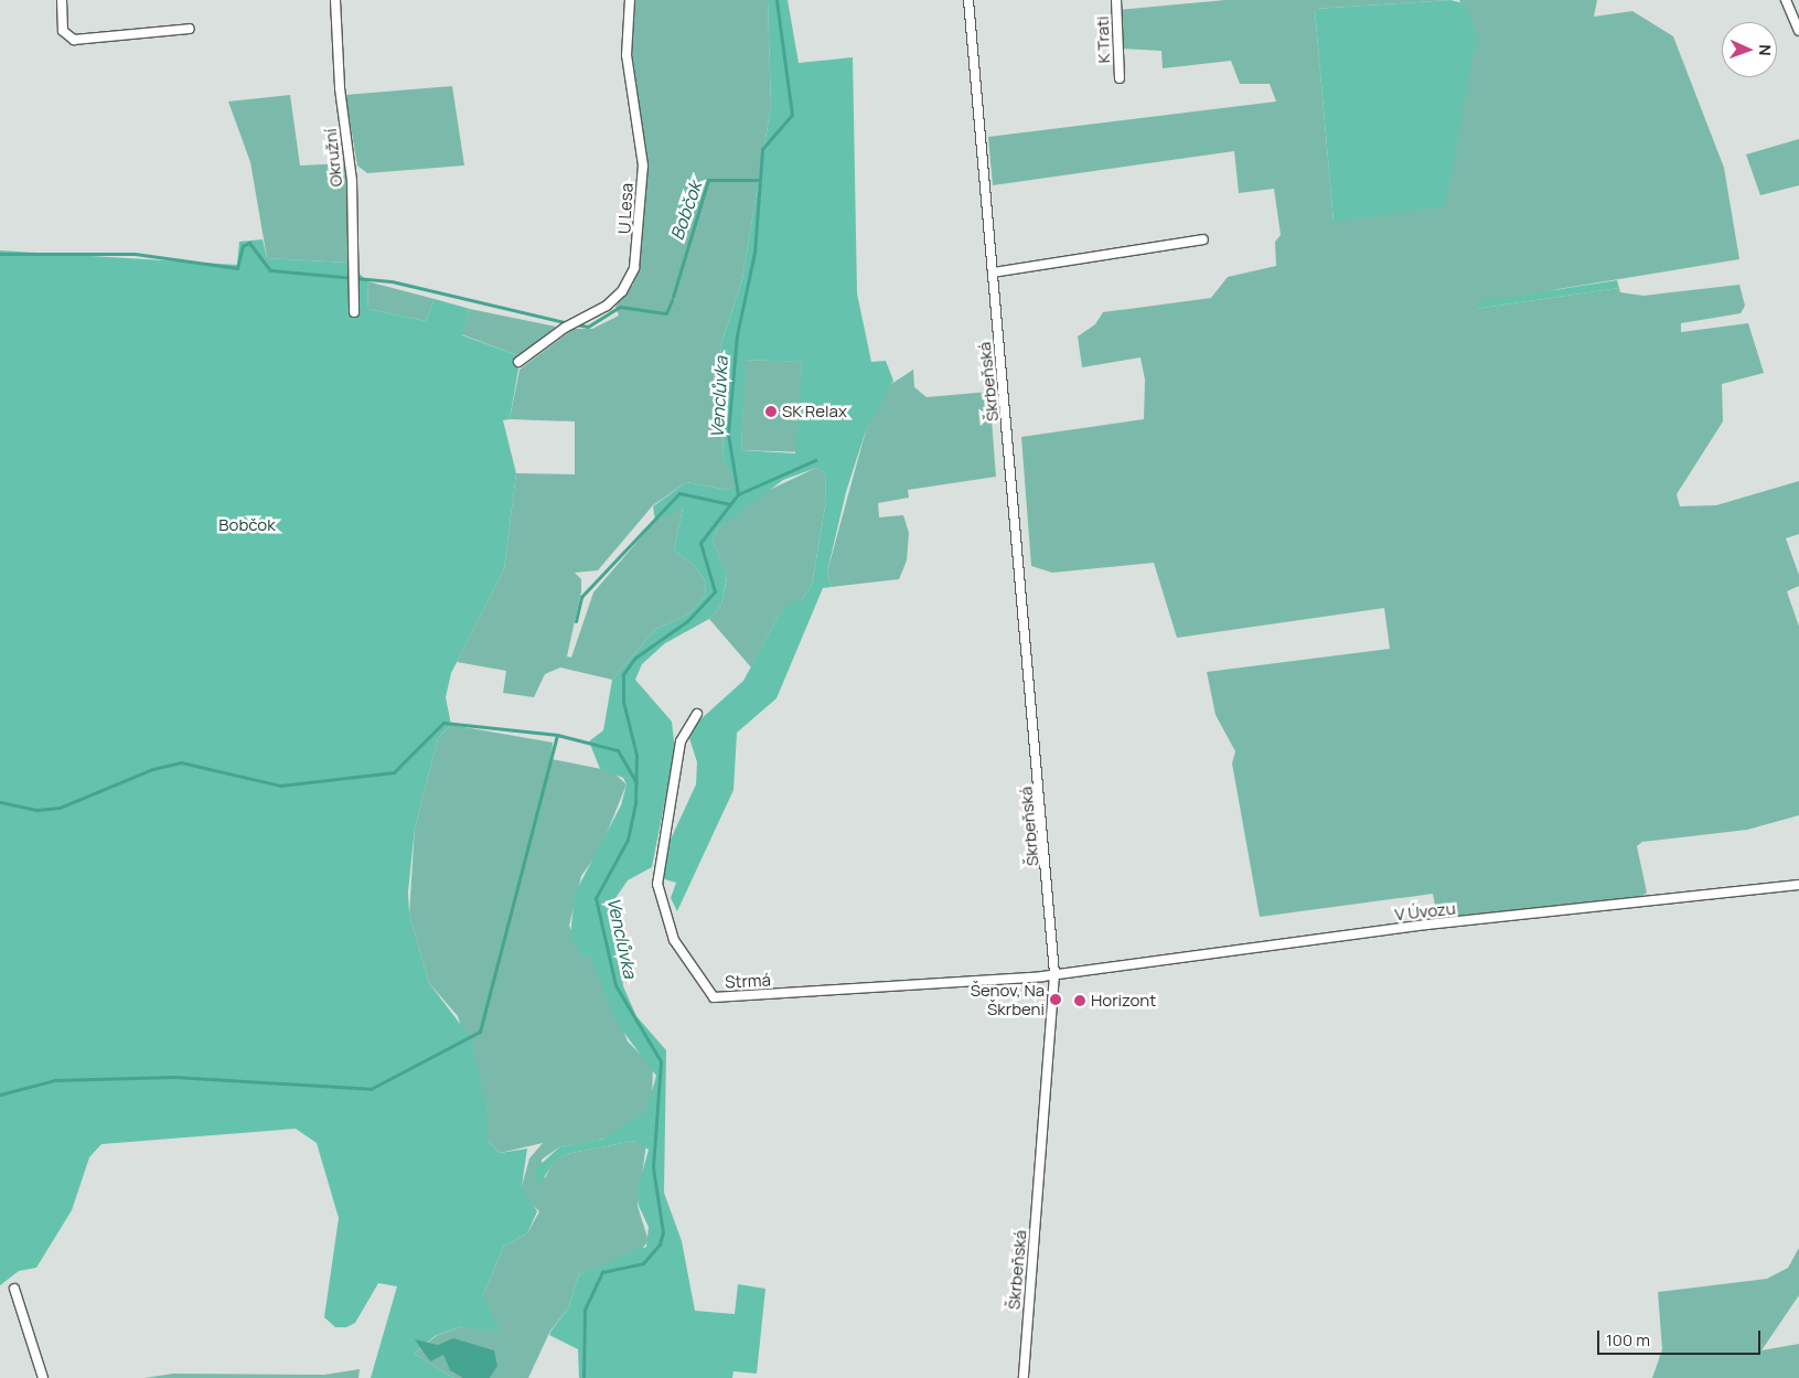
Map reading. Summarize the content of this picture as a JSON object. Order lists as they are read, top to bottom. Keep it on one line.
{"streets":{"street":["K Trati","Okružní","U Lesa","Škrbeňská","V Úvozu","Strmá"]},"crossings":[["Škrbeňská","V Úvozu"],["Škrbeňská","Strmá"],["V Úvozu","Strmá"]],"water":["Bobčok","Venclůvka"],"parks":["Bobčok"],"places":["SK Relax","Šenov, Na Škrbeni","Horizont"],"scale_bar":"100 m","north":"right"}
